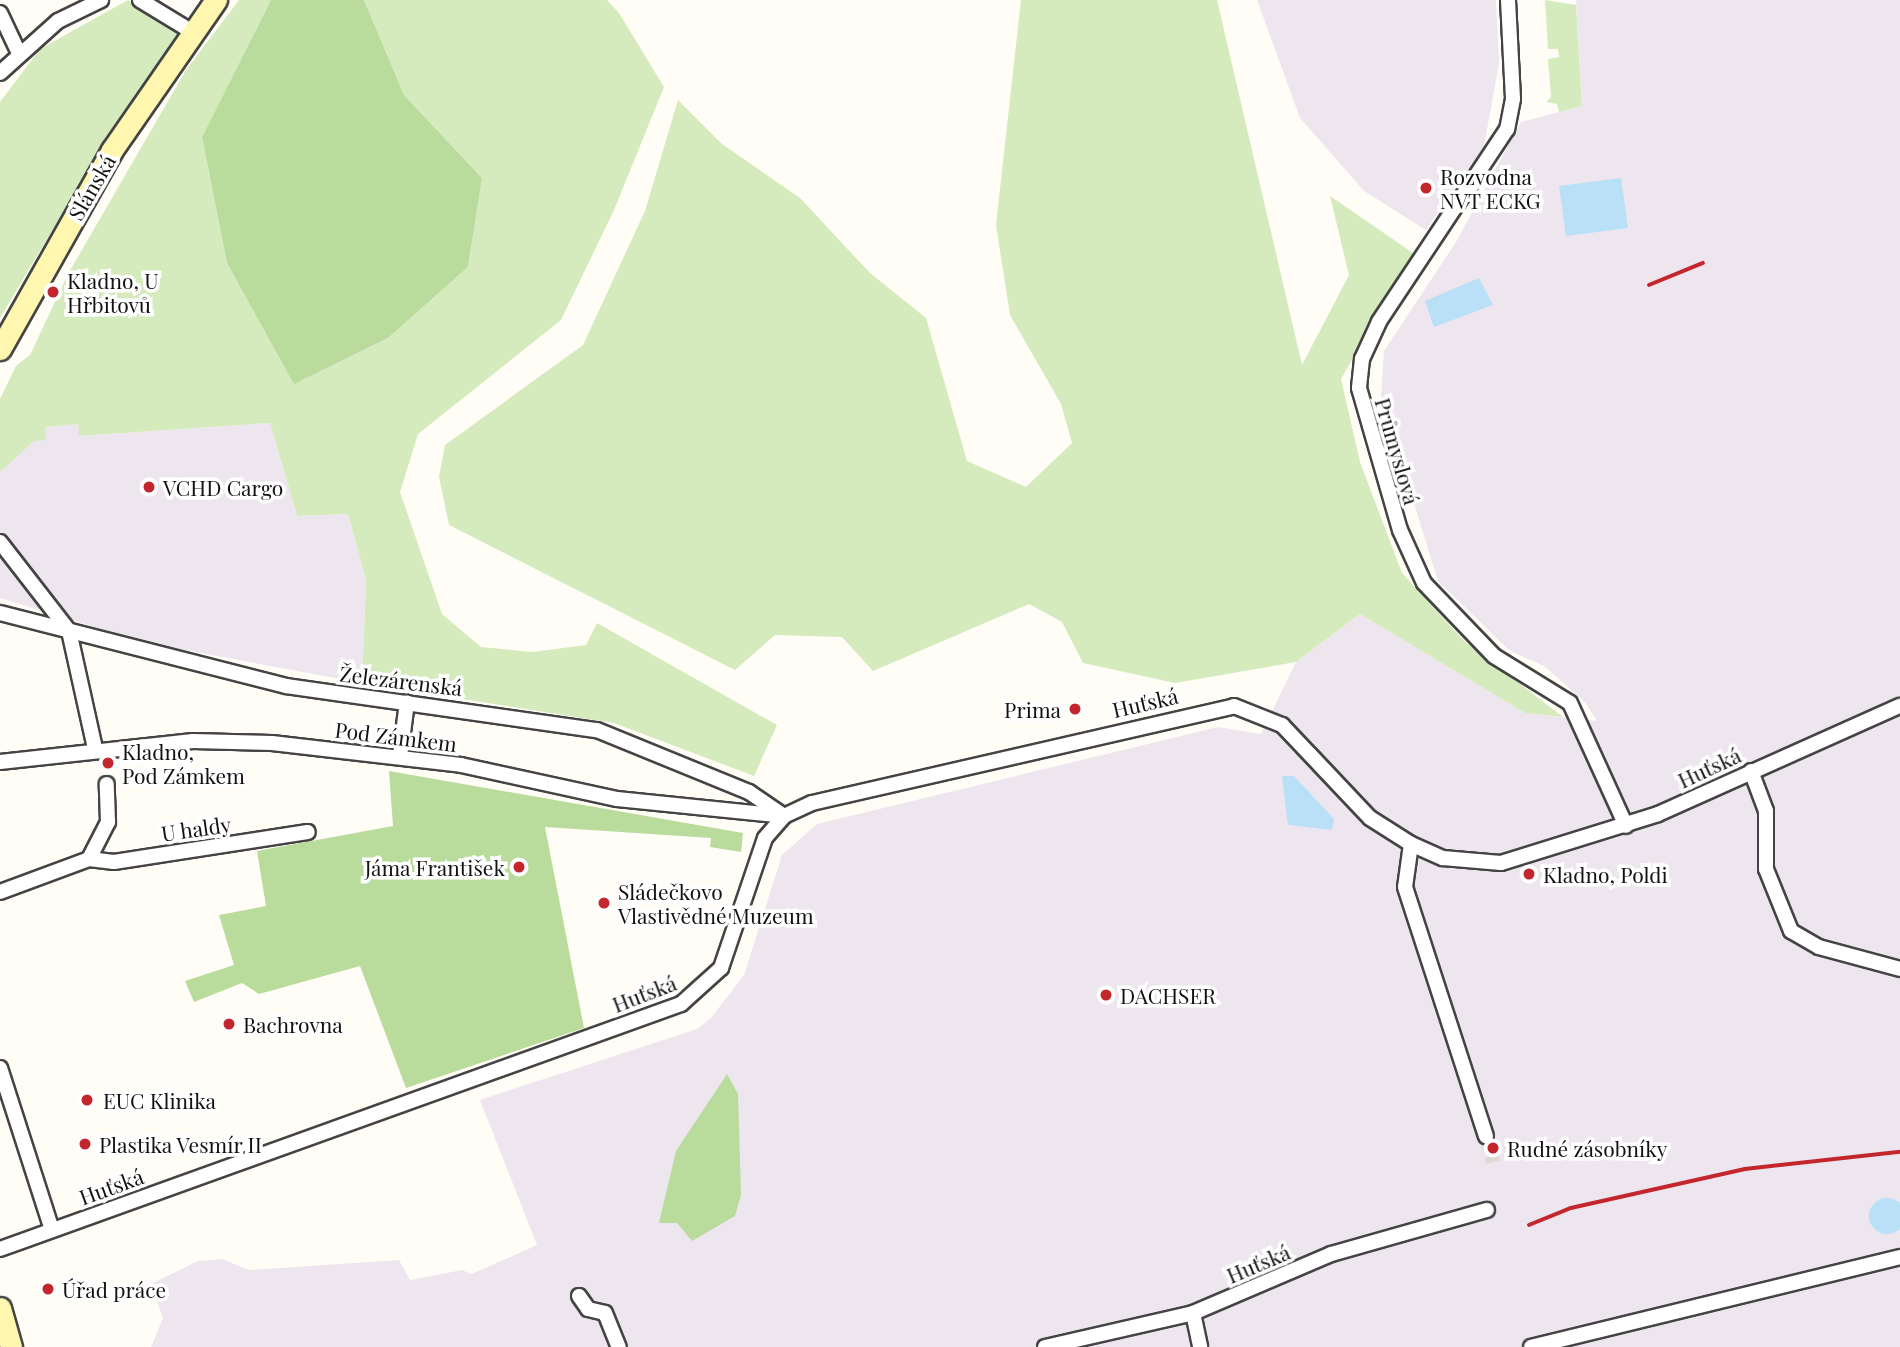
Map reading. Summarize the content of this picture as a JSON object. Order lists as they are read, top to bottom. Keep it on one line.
{"streets":{"main road":["Slánská"],"street":["Průmyslová","Železárenská","Huťská","Pod Zámkem","U haldy"]},"crossings":[["Průmyslová","Huťská"],["Železárenská","Huťská"],["Železárenská","Pod Zámkem"],["Huťská","Pod Zámkem"]],"places":["Rozvodna NVT ECKG","Kladno, U Hřbitovů","VCHD Cargo","Prima","Kladno, Pod Zámkem","Jáma František","Kladno, Poldi","Sládečkovo Vlastivědné Muzeum","DACHSER","Bachrovna","EUC Klinika","Plastika Vesmír II","Rudné zásobníky","Úřad práce"]}
